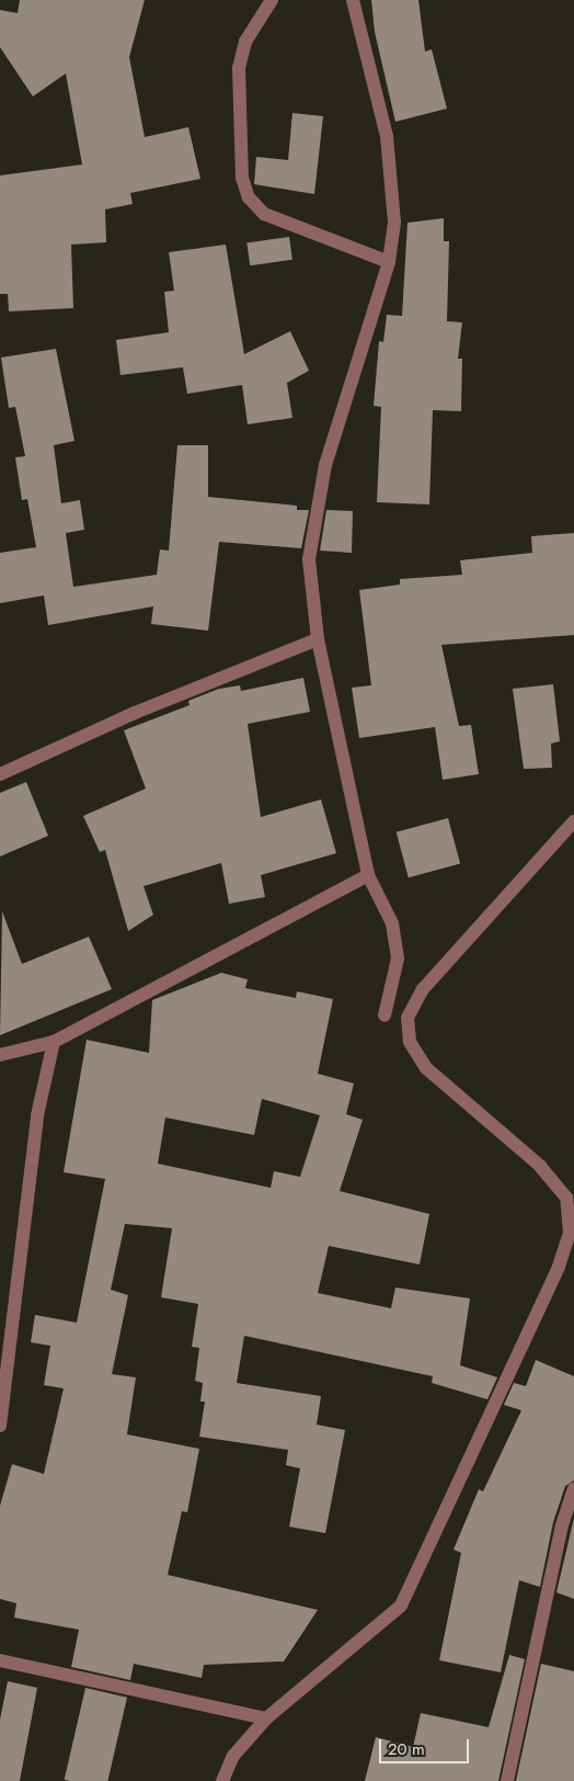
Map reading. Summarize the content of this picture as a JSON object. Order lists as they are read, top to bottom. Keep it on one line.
{"scale_bar":"20 m"}
